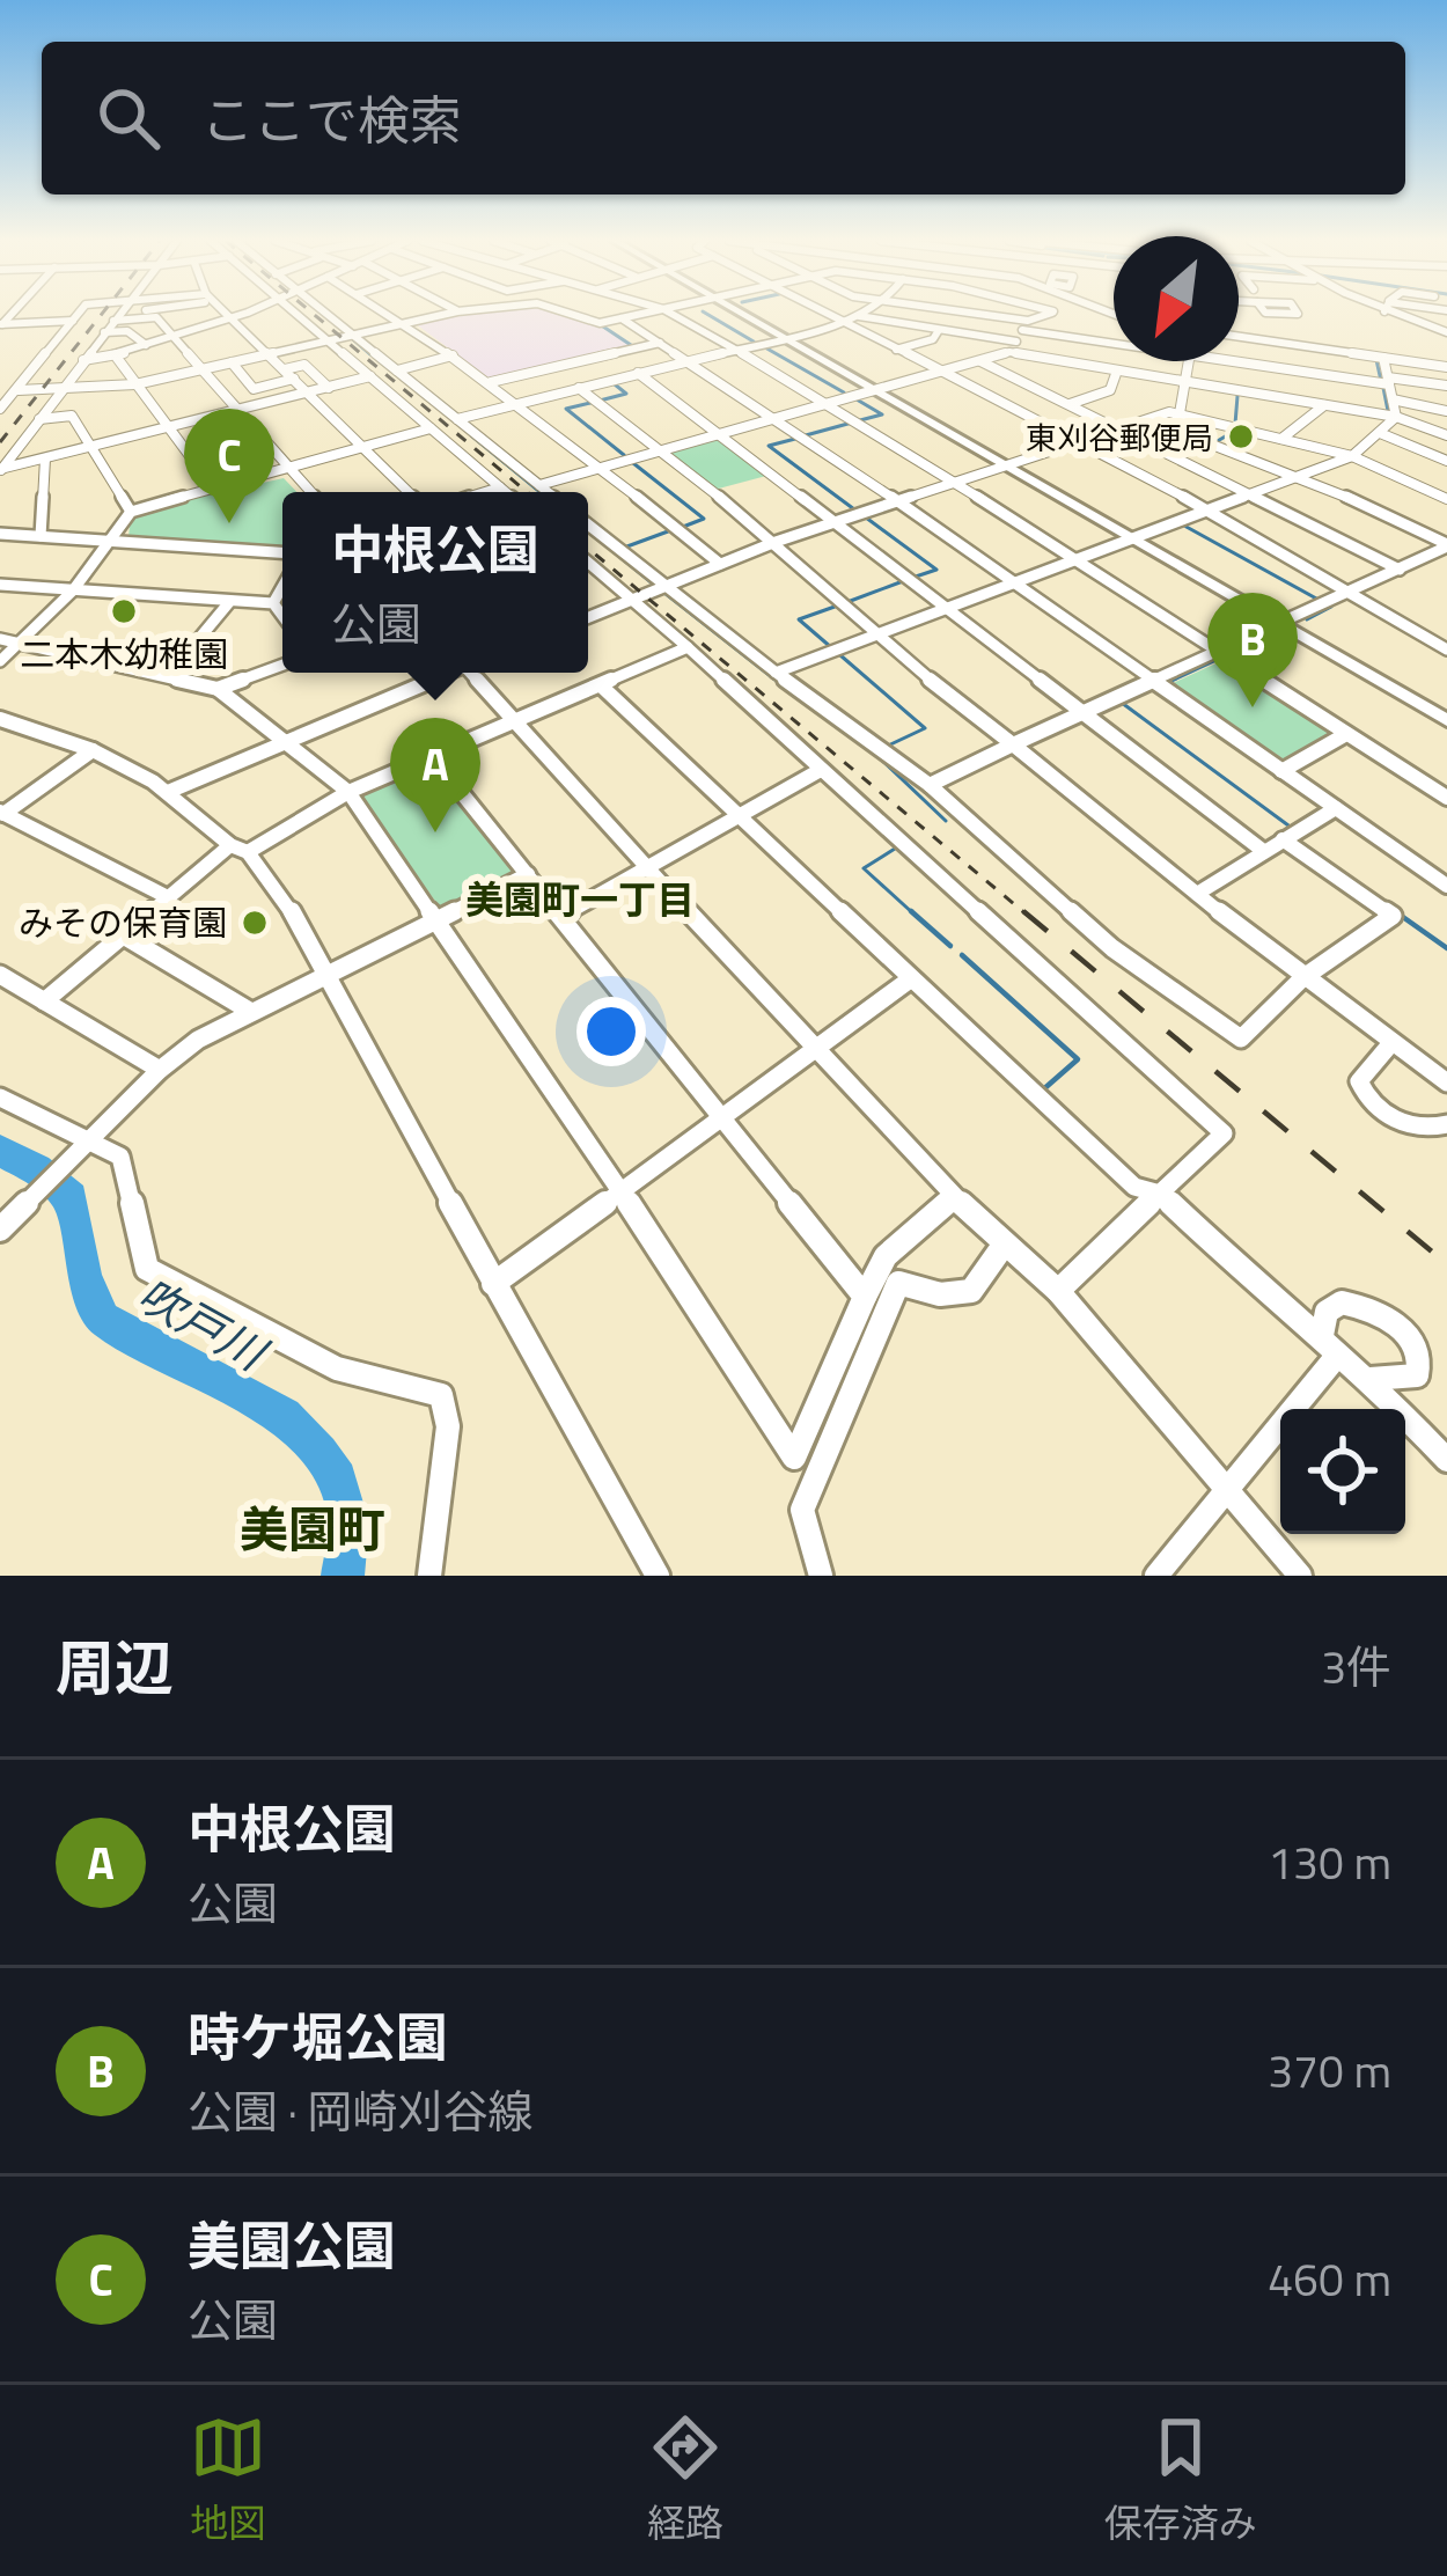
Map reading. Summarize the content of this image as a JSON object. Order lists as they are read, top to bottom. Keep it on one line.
{"districts":["美園町一丁目","美園町"],"water":["吹戸川"],"places":["東刈谷郵便局","二本木幼稚園","みその保育園"],"north":"bottom left","page":{"search":"ここで検索","pins":["C","B","A"],"popup":["中根公園","公園"],"heading":["周辺","3件"],"list":[{"mark":"A","name":"中根公園","note":"公園","value":"130 m"},{"mark":"B","name":"時ケ堀公園","note":"公園 · 岡崎刈谷線","value":"370 m"},{"mark":"C","name":"美園公園","note":"公園","value":"460 m"}],"nav":["地図","経路","保存済み"]}}
